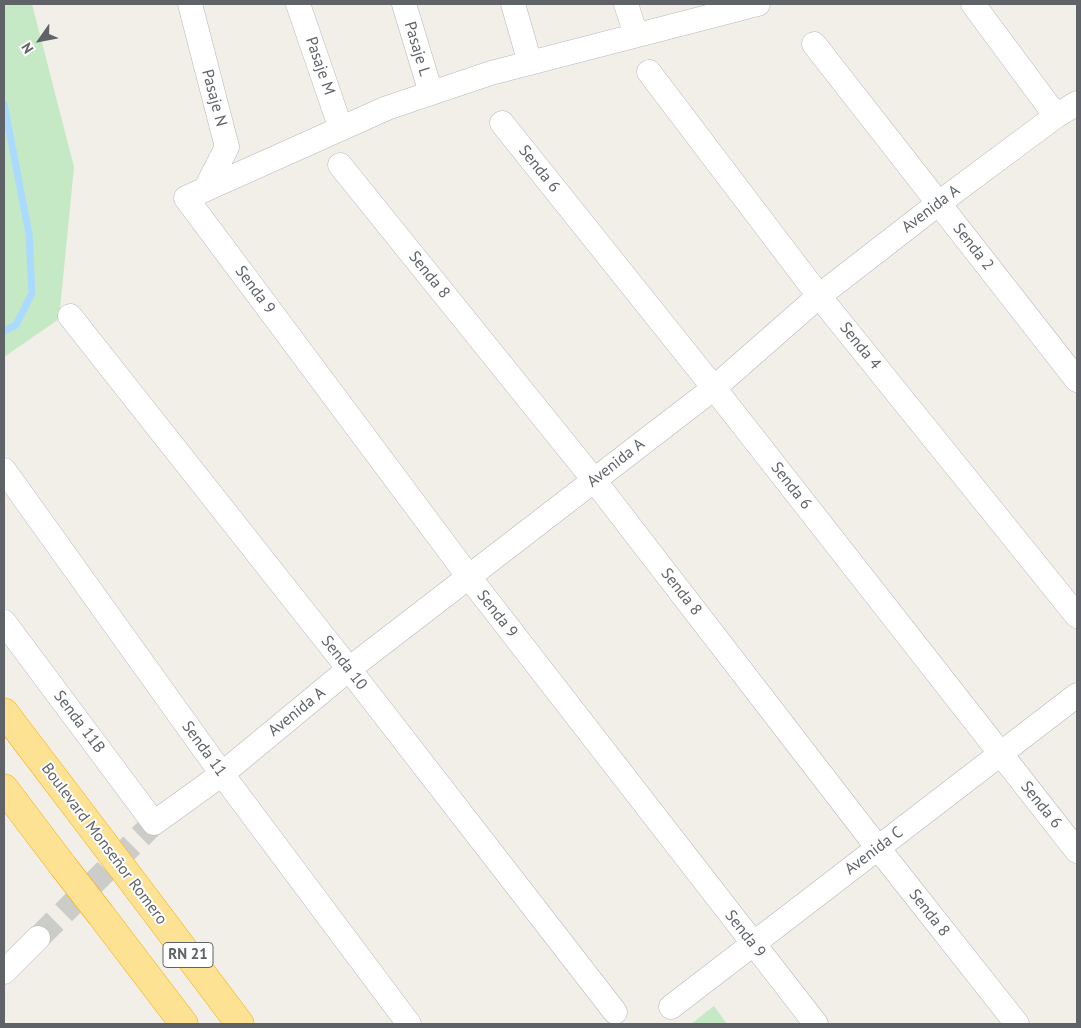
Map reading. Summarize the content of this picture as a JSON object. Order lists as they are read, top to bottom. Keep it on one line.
{"streets":{"highway":["Boulevard Monseñor Romero","RN 21"],"street":["Pasaje L","Pasaje M","Pasaje N","Senda 6","Avenida A","Senda 2","Senda 8","Senda 9","Senda 4","Senda 10","Senda 11B","Senda 11","Avenida C"]},"crossings":[["Pasaje N","Senda 9"],["Senda 6","Avenida A"],["Senda 6","Avenida C"],["Avenida A","Senda 2"],["Avenida A","Senda 8"],["Avenida A","Senda 9"],["Avenida A","Senda 4"],["Avenida A","Senda 10"],["Avenida A","Senda 11B"],["Avenida A","Senda 11"],["Senda 8","Avenida C"],["Senda 9","Avenida C"]],"north":"bottom left"}
